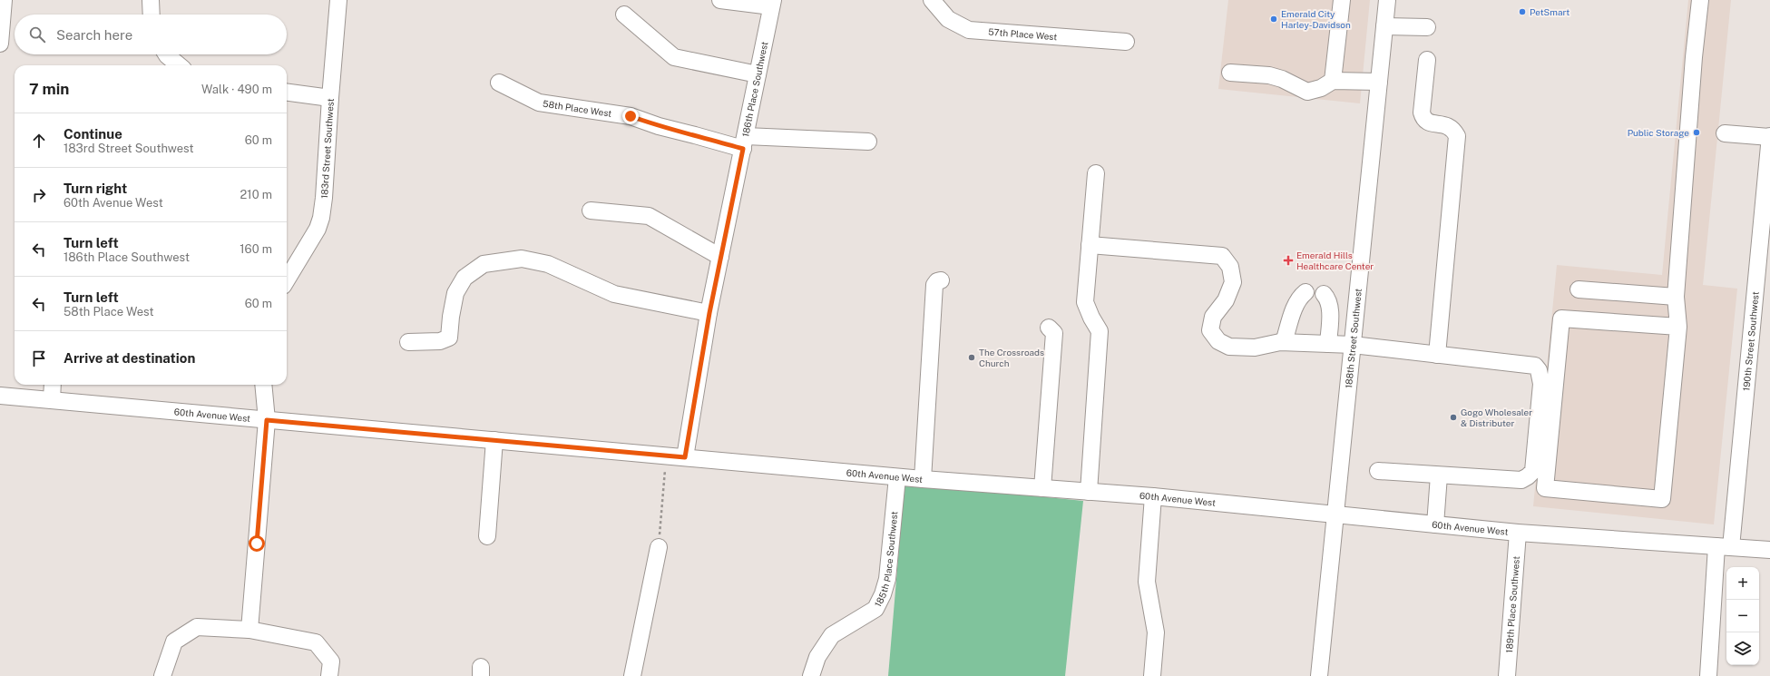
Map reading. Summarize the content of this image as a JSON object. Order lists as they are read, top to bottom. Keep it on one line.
{"streets":{"street":["57th Place West","186th Place Southwest","58th Place West","183rd Street Southwest","188th Street Southwest","190th Street Southwest","60th Avenue West","185th Place Southwest","189th Place Southwest"]},"crossings":[["186th Place Southwest","58th Place West"],["186th Place Southwest","60th Avenue West"],["188th Street Southwest","60th Avenue West"],["190th Street Southwest","60th Avenue West"],["60th Avenue West","185th Place Southwest"],["60th Avenue West","189th Place Southwest"]],"places":{"other":["PetSmart","Emerald City Harley-Davidson","Public Storage","The Crossroads Church","Gogo Wholesaler & Distributer"],"health":["Emerald Hills Healthcare Center"]},"page":{"search":"Search here","heading":["7 min","Walk · 490 m"],"list":[["Continue","183rd Street Southwest","60 m"],["Turn right","60th Avenue West","210 m"],["Turn left","186th Place Southwest","160 m"],["Turn left","58th Place West","60 m"],"Arrive at destination"],"map_buttons":["+","−"]}}
